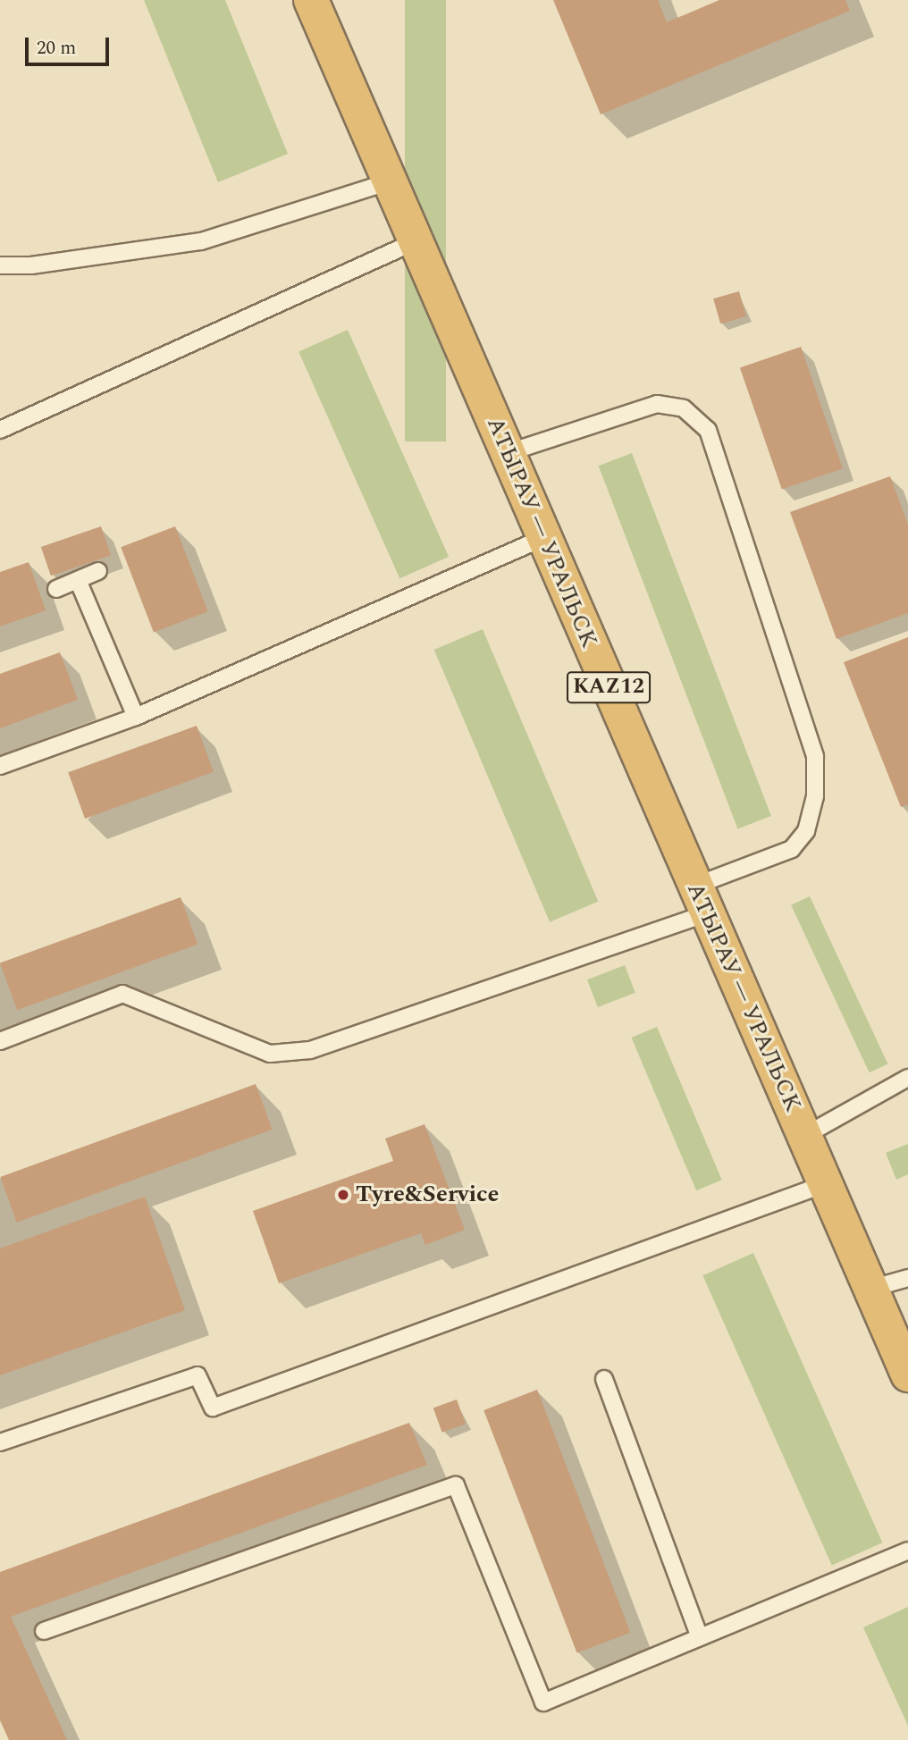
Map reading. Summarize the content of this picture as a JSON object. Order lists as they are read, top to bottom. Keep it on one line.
{"streets":{"highway":["АТЫРАУ — УРАЛЬСК","KAZ12"]},"places":["Tyre&Service"],"scale_bar":"20 m"}
